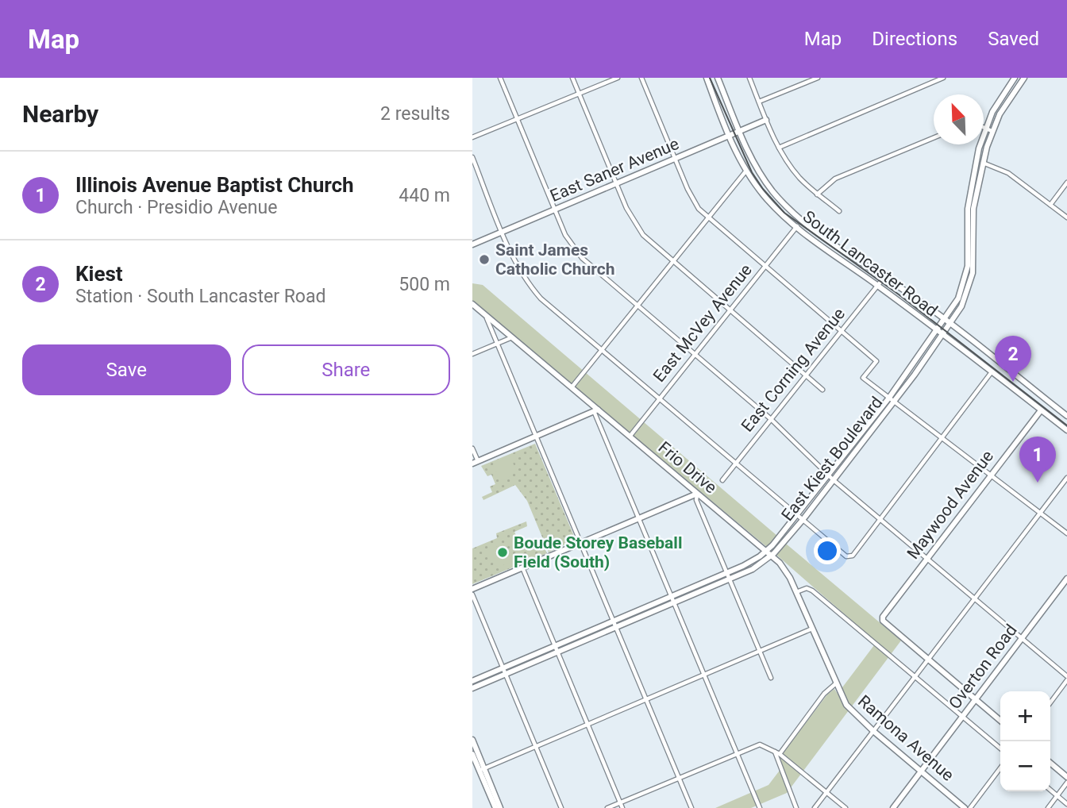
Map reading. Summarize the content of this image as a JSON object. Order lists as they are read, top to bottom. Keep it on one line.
{"streets":{"main road":["East Saner Avenue","South Lancaster Road","East Kiest Boulevard","Frio Drive","Maywood Avenue","Overton Road","Ramona Avenue"],"street":["East McVey Avenue","East Corning Avenue"]},"crossings":[["East Saner Avenue","South Lancaster Road"],["South Lancaster Road","East McVey Avenue"],["South Lancaster Road","East Corning Avenue"],["South Lancaster Road","East Kiest Boulevard"],["South Lancaster Road","Maywood Avenue"],["East McVey Avenue","Frio Drive"],["East Kiest Boulevard","Frio Drive"],["Frio Drive","Ramona Avenue"],["Overton Road","Ramona Avenue"]],"places":["Saint James Catholic Church","Boude Storey Baseball Field (South)"],"north":"top left","page":{"header":"Map","nav":["Map","Directions","Saved"],"heading":["Nearby","2 results"],"list":[{"mark":"1","name":"Illinois Avenue Baptist Church","note":"Church · Presidio Avenue","value":"440 m"},{"mark":"2","name":"Kiest","note":"Station · South Lancaster Road","value":"500 m"}],"buttons":["Save","Share"],"pins":["2","1"],"map_buttons":["+","−"]}}
